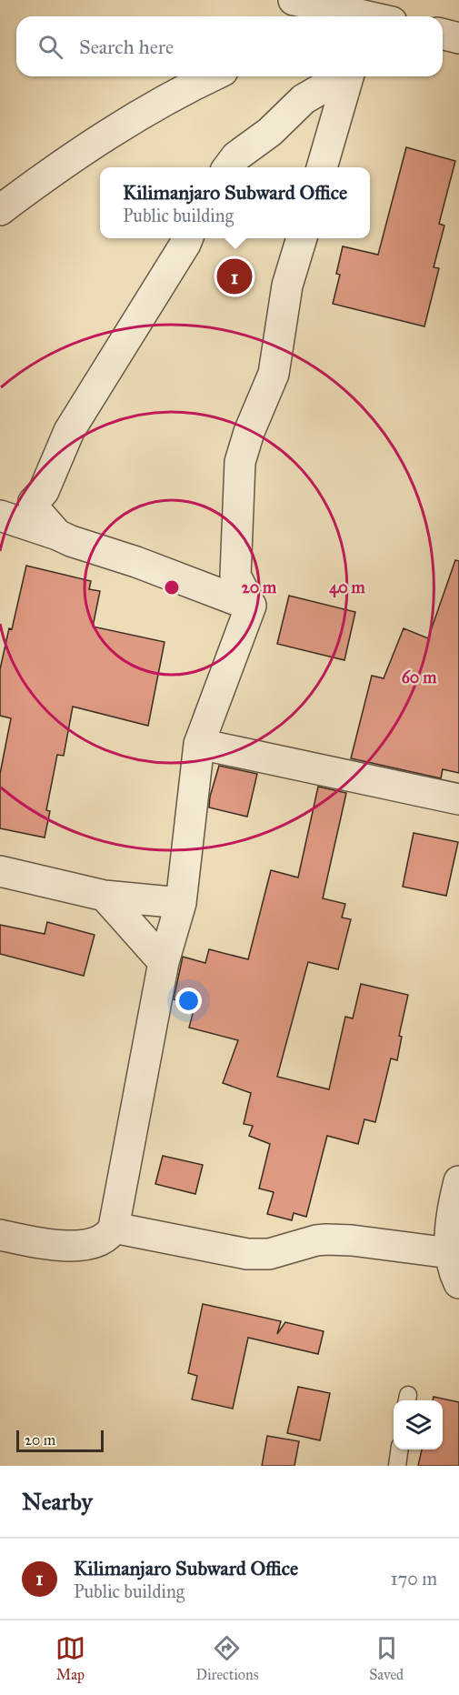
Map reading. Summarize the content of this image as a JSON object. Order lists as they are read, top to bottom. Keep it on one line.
{"scale_bar":"20 m","page":{"search":"Search here","popup":["Kilimanjaro Subward Office","Public building"],"pins":"1","scale":"20 m","heading":"Nearby","list":[{"mark":"1","name":"Kilimanjaro Subward Office","note":"Public building","value":"170 m"}],"nav":["Map","Directions","Saved"]},"rings":["20 m","40 m","60 m"]}
